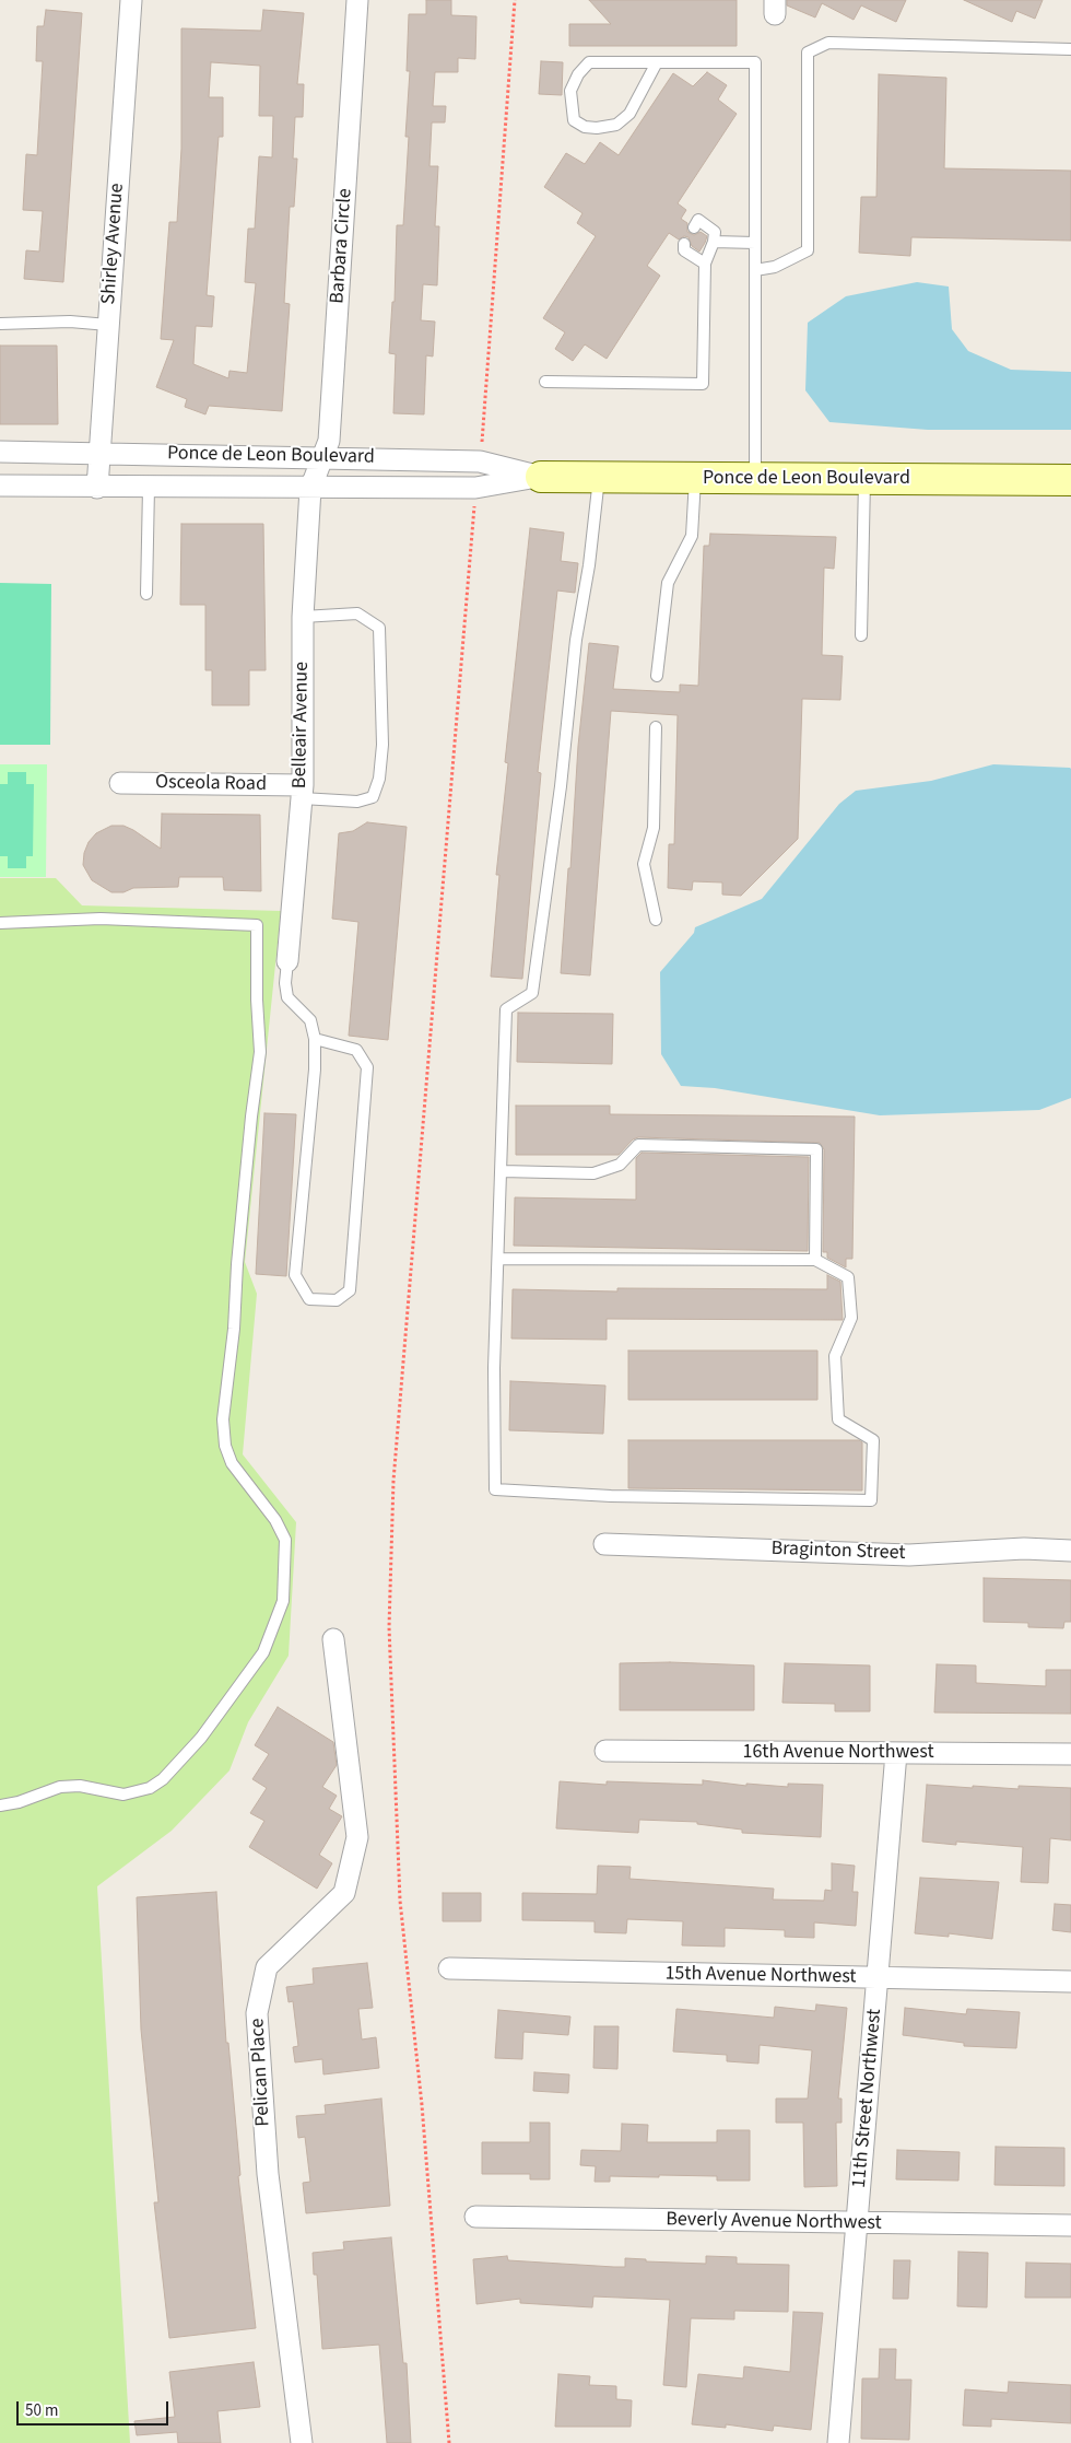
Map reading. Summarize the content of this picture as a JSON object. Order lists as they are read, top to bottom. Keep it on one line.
{"streets":{"street":["Shirley Avenue","Barbara Circle","Ponce de Leon Boulevard","Belleair Avenue","Osceola Road","Braginton Street","16th Avenue Northwest","15th Avenue Northwest","Pelican Place","11th Street Northwest","Beverly Avenue Northwest"]},"crossings":[["Shirley Avenue","Ponce de Leon Boulevard"],["Barbara Circle","Ponce de Leon Boulevard"],["Barbara Circle","Belleair Avenue"],["Ponce de Leon Boulevard","Belleair Avenue"],["Belleair Avenue","Osceola Road"],["16th Avenue Northwest","11th Street Northwest"],["15th Avenue Northwest","11th Street Northwest"],["11th Street Northwest","Beverly Avenue Northwest"]],"scale_bar":"50 m"}
